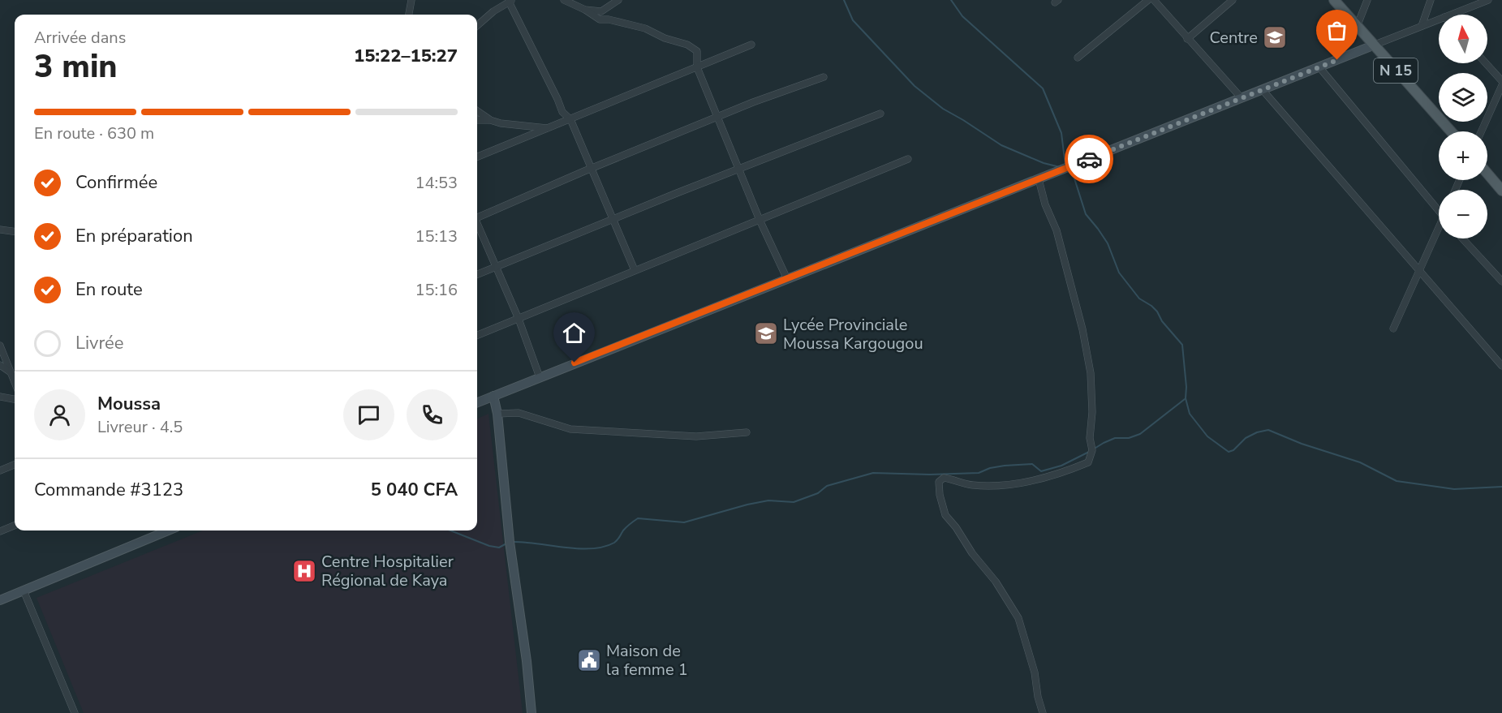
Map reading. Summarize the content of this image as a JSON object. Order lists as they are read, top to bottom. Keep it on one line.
{"streets":{"main road":["N 15"]},"places":{"school or university":["Centre","Lycée Provinciale Moussa Kargougou"],"hospital":["Centre Hospitalier Régional de Kaya"],"public building":["Maison de la femme 1"]},"north":"top","page":{"map_buttons":["+","−"],"heading":["3 min","Arrivée dans","15:22–15:27"],"panel":["Moussa","Livreur · 4.5","Commande #3123","5 040 CFA"],"bar":"En route · 630 m","list":[["Confirmée","14:53"],["En préparation","15:13"],["En route","15:16"],"Livrée"]}}
